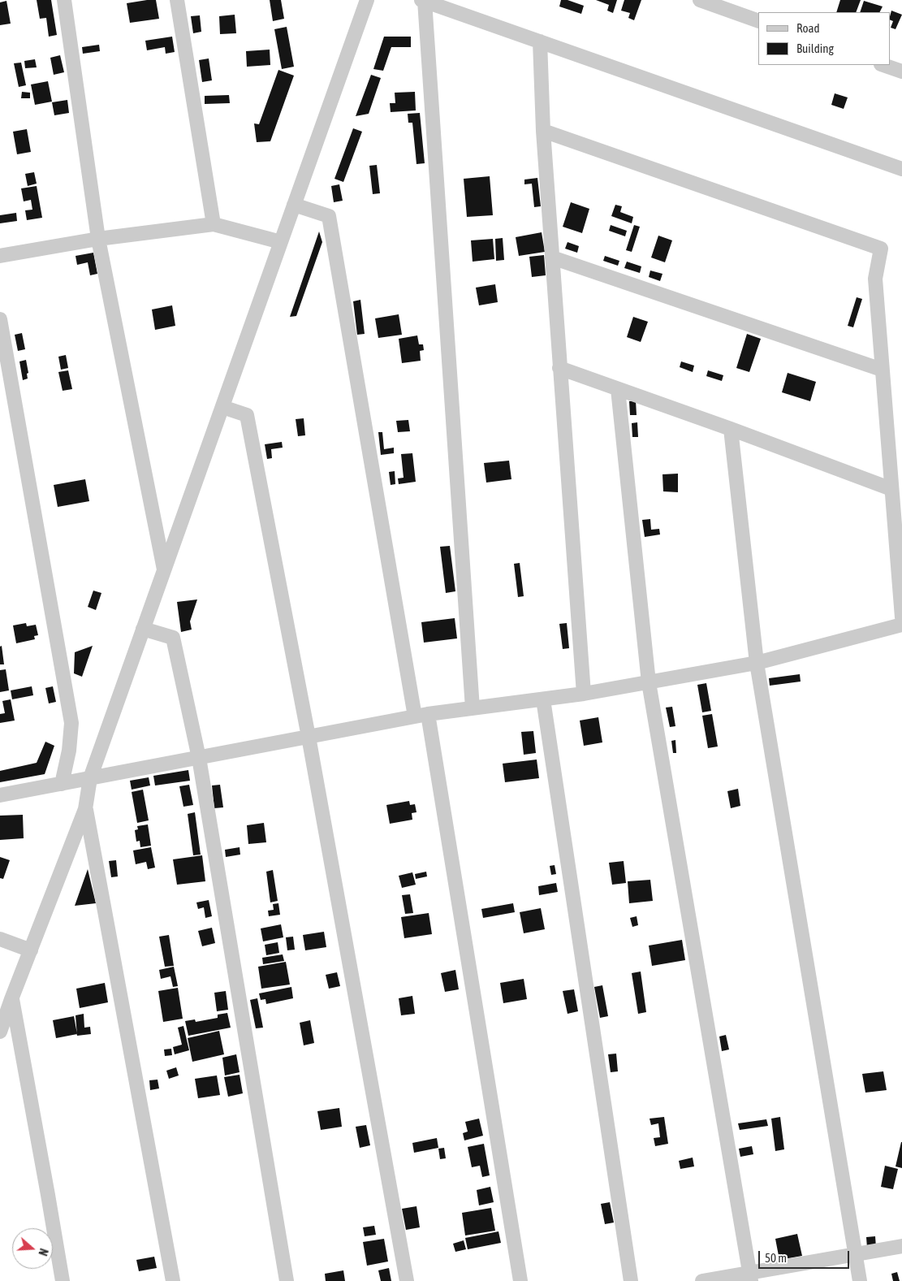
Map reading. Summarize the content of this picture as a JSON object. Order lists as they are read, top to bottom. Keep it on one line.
{"legend":["Road","Building"],"scale_bar":"50 m","north":"right"}
